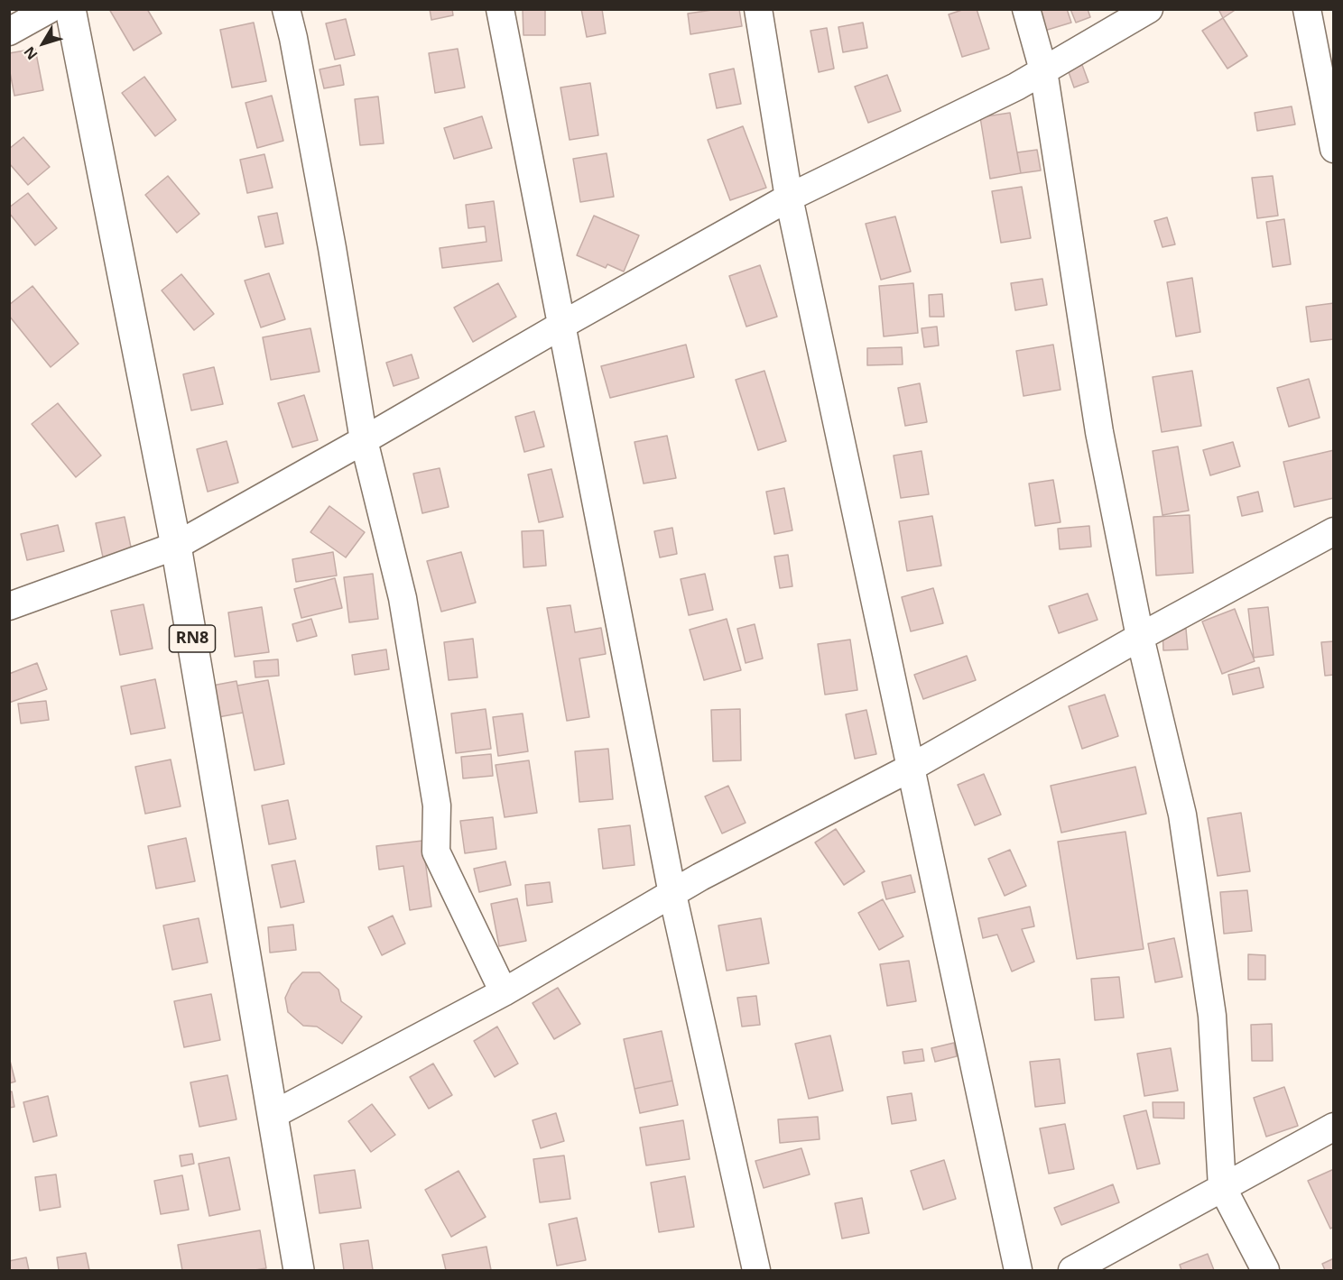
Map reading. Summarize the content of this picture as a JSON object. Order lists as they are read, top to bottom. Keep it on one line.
{"streets":{"main road":["RN8"]},"north":"bottom left"}
